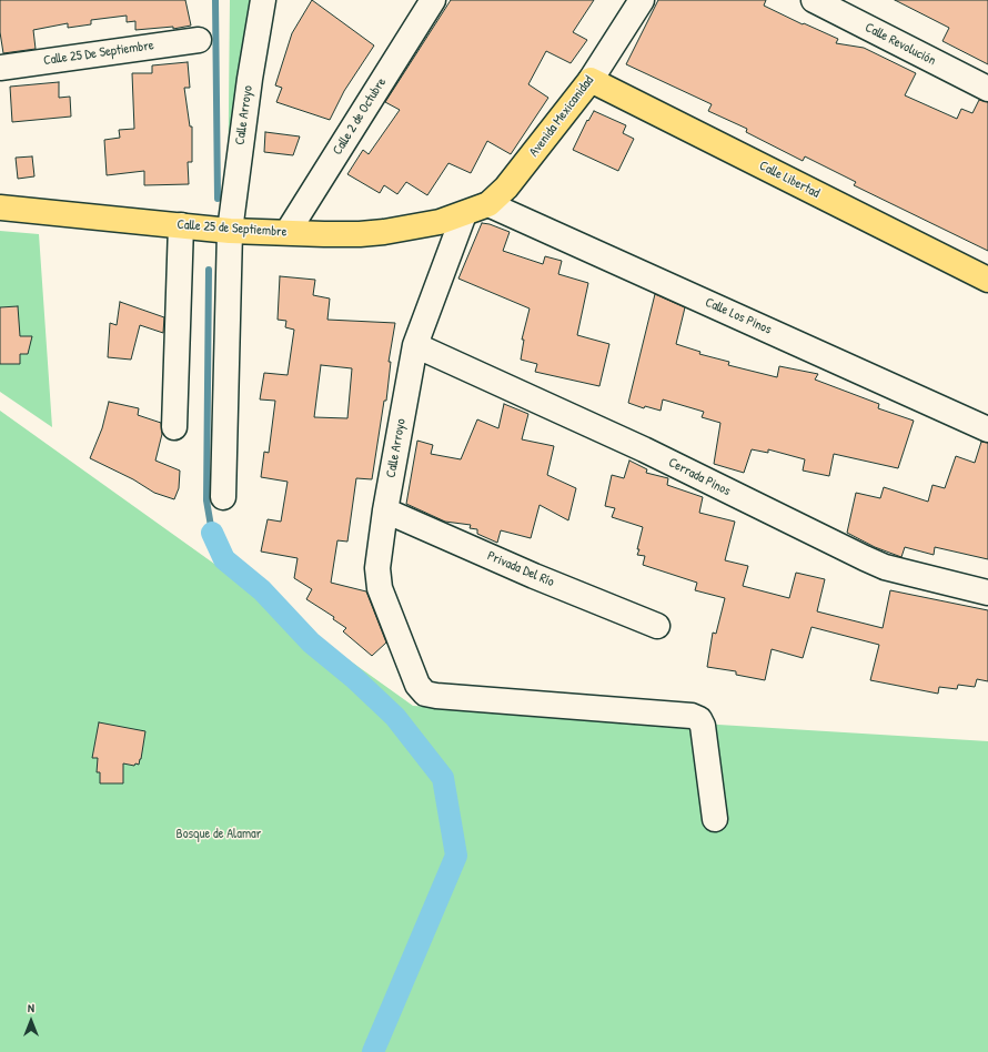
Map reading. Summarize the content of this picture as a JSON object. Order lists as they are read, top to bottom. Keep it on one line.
{"streets":{"main road":["Avenida Mexicanidad","Calle Libertad","Calle 25 de Septiembre"],"street":["Calle Revolución","Calle 25 De Septiembre","Calle Arroyo","Calle 2 de Octubre","Calle Los Pinos","Cerrada Pinos","Privada Del Río"]},"crossings":[["Calle Arroyo","Avenida Mexicanidad"],["Calle Arroyo","Calle 25 de Septiembre"],["Calle Arroyo","Cerrada Pinos"],["Calle Arroyo","Privada Del Río"],["Calle 2 de Octubre","Calle 25 de Septiembre"],["Avenida Mexicanidad","Calle Libertad"],["Avenida Mexicanidad","Calle 25 de Septiembre"],["Avenida Mexicanidad","Calle Los Pinos"]],"parks":["Bosque de Alamar"],"north":"top"}
